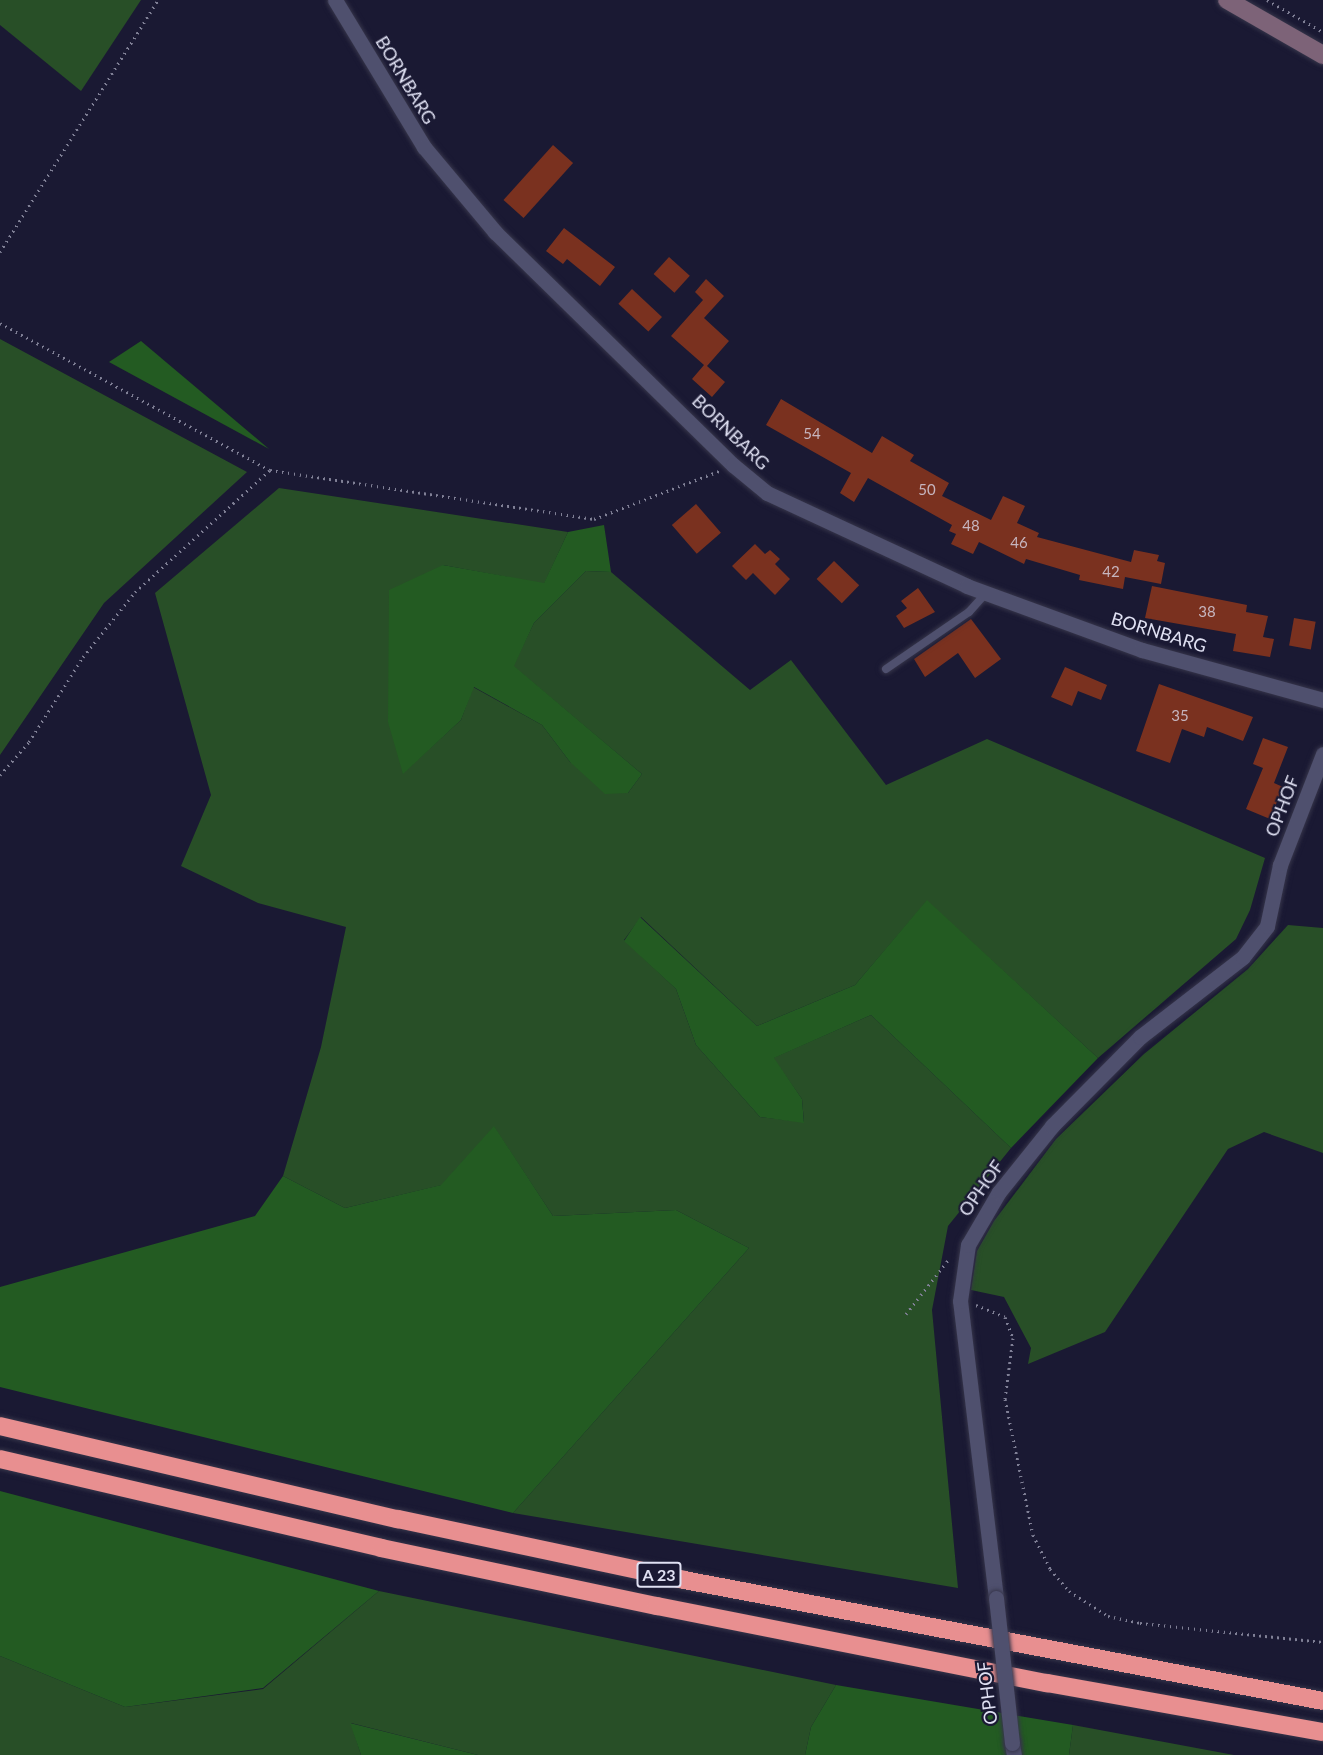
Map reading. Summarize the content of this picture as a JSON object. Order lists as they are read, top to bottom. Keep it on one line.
{"streets":{"highway":["A 23"],"street":["BORNBARG","OPHOF"]},"house_numbers":["54","50","48","46","42","38","35"]}
